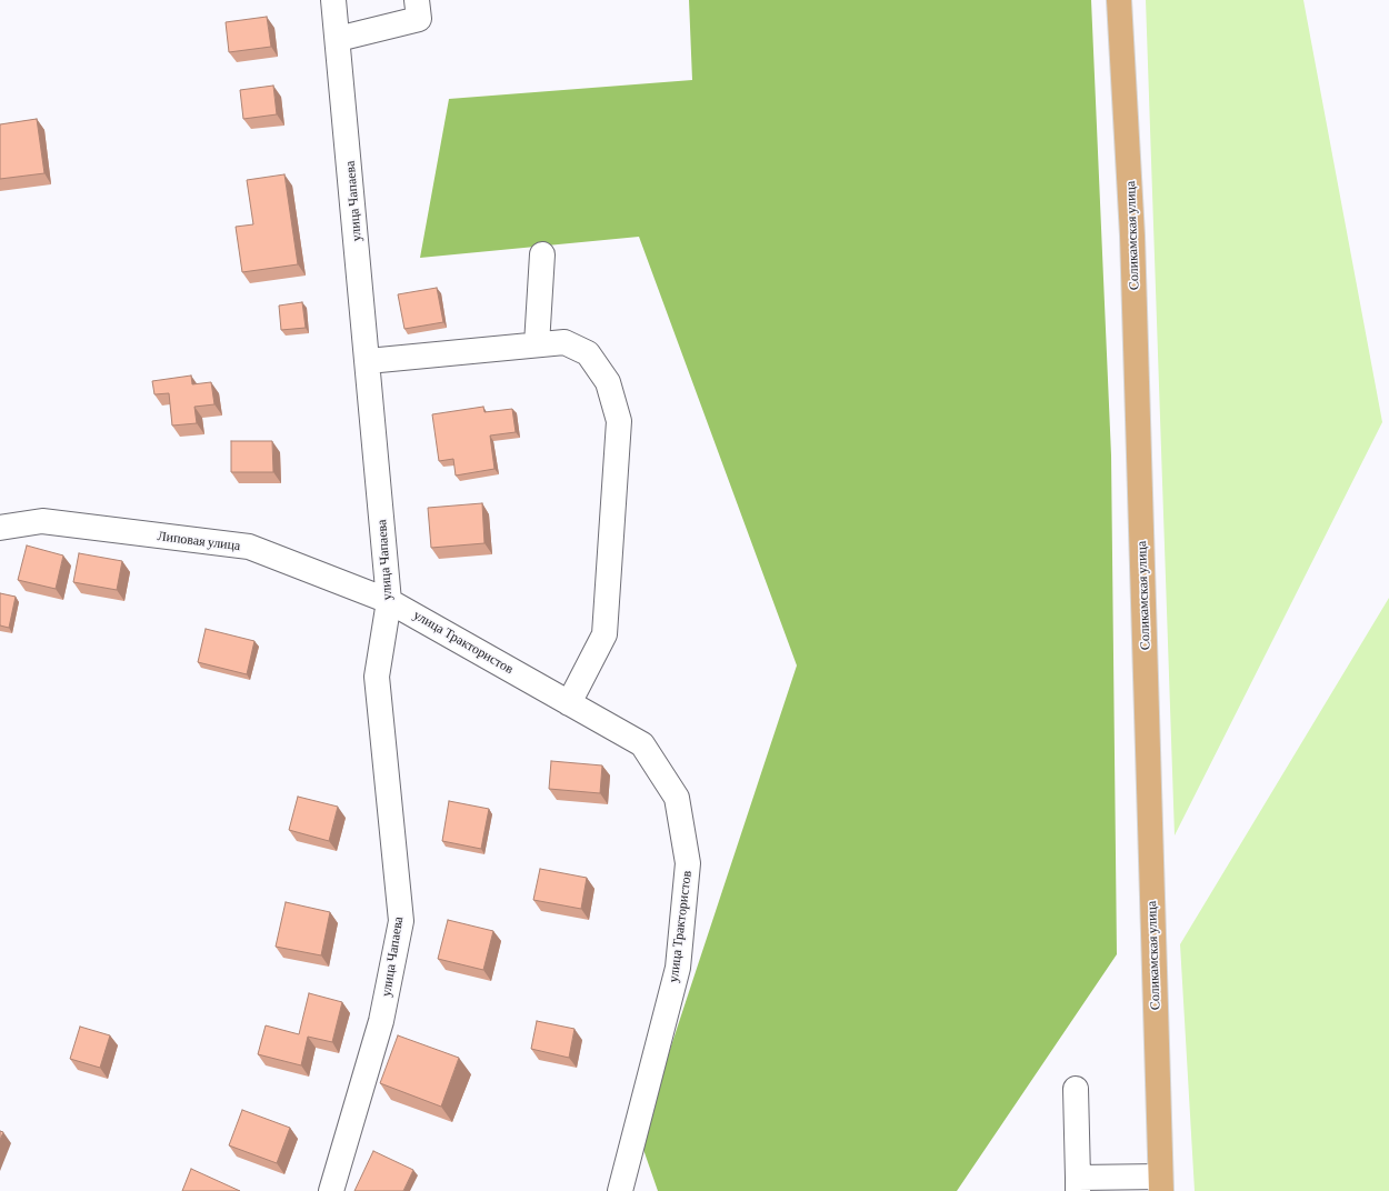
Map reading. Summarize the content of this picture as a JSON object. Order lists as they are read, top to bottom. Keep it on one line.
{"streets":{"main road":["Соликамская улица"],"street":["улица Чапаева","Липовая улица","улица Трактористов"]},"crossings":[["улица Чапаева","Липовая улица"],["улица Чапаева","улица Трактористов"],["Липовая улица","улица Трактористов"]]}
